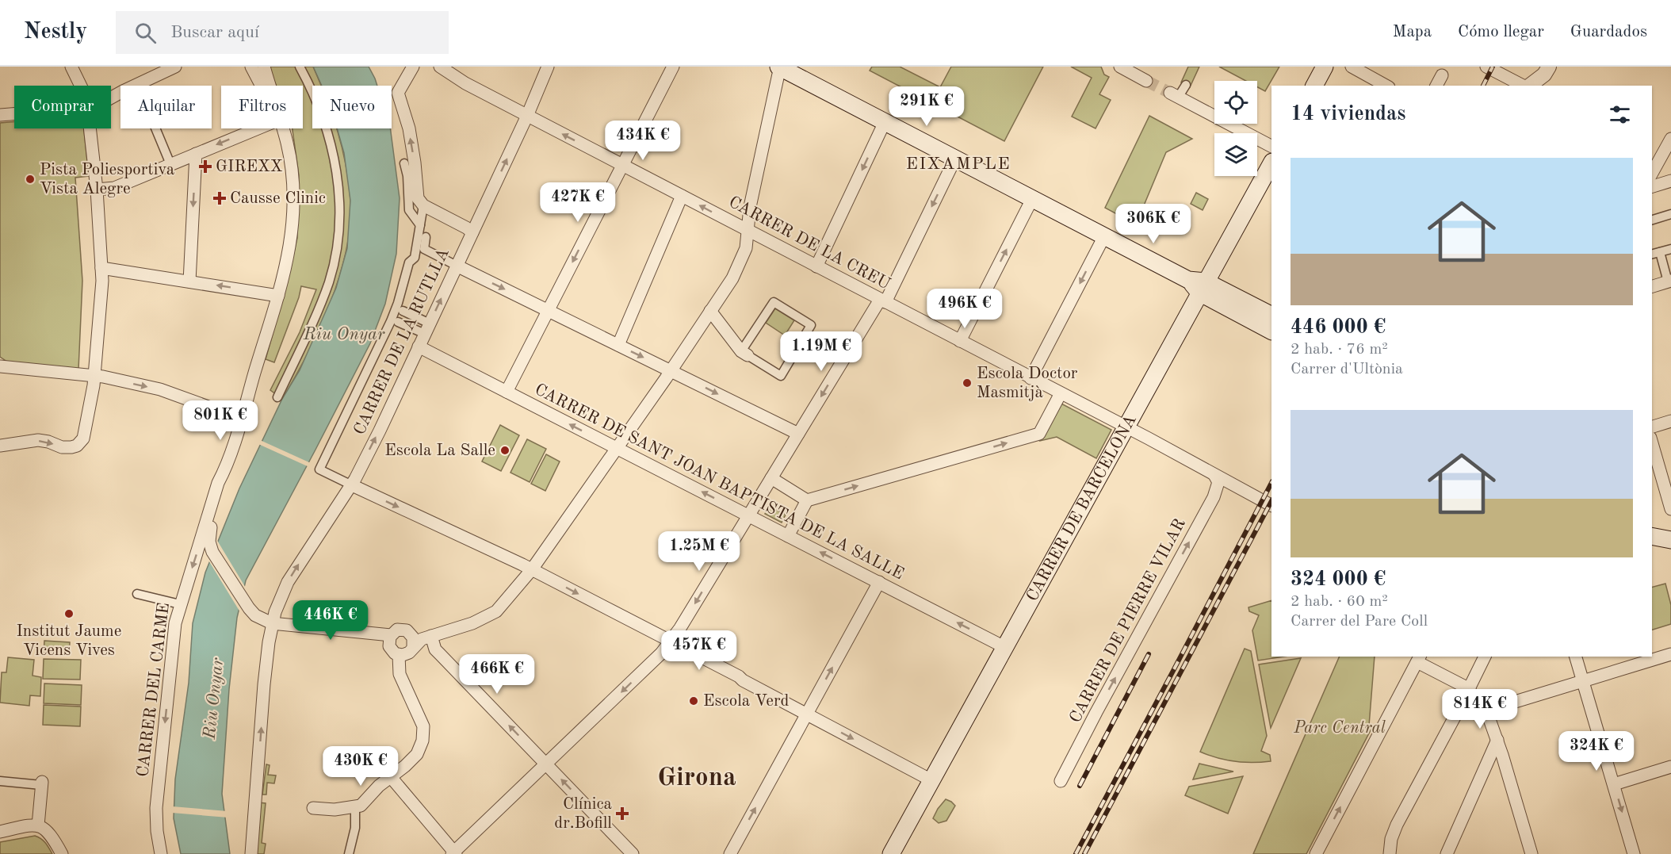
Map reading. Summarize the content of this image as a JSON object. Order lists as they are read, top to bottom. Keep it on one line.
{"streets":{"main road":["CARRER DE BARCELONA"],"street":["CARRER DE LA CREU","CARRER DE LA RUTLLA","CARRER DE SANT JOAN BAPTISTA DE LA SALLE","CARRER DE PIERRE VILAR","CARRER DEL CARME"]},"crossings":[["CARRER DE LA CREU","CARRER DE LA RUTLLA"],["CARRER DE LA CREU","CARRER DE BARCELONA"],["CARRER DE LA CREU","CARRER DE PIERRE VILAR"],["CARRER DE LA RUTLLA","CARRER DE SANT JOAN BAPTISTA DE LA SALLE"],["CARRER DE SANT JOAN BAPTISTA DE LA SALLE","CARRER DE BARCELONA"]],"one_way":["CARRER DE PIERRE VILAR","CARRER DEL CARME"],"districts":["EIXAMPLE","Girona"],"water":["Riu Onyar"],"parks":["Parc Central"],"places":{"health":["GIREXX","Causse Clinic","Clínica dr.Bofill"],"other":["Pista Poliesportiva Vista Alegre","Escola Doctor Masmitjà","Escola La Salle","Institut Jaume Vicens Vives","Escola Verd"]},"page":{"header":"Nestly","search":"Buscar aquí","nav":["Mapa","Cómo llegar","Guardados"],"chip":["Comprar","Alquilar","Filtros","Nuevo"],"heading":"14 viviendas","price":["291K €","434K €","427K €","306K €","496K €","1.19M €","801K €","1.25M €","446K €","457K €","466K €","814K €","324K €","430K €"],"list":[{"name":"446 000 €","note":"2 hab. · 76 m² · Carrer d'Ultònia"},{"name":"324 000 €","note":"2 hab. · 60 m² · Carrer del Pare Coll"}]}}
